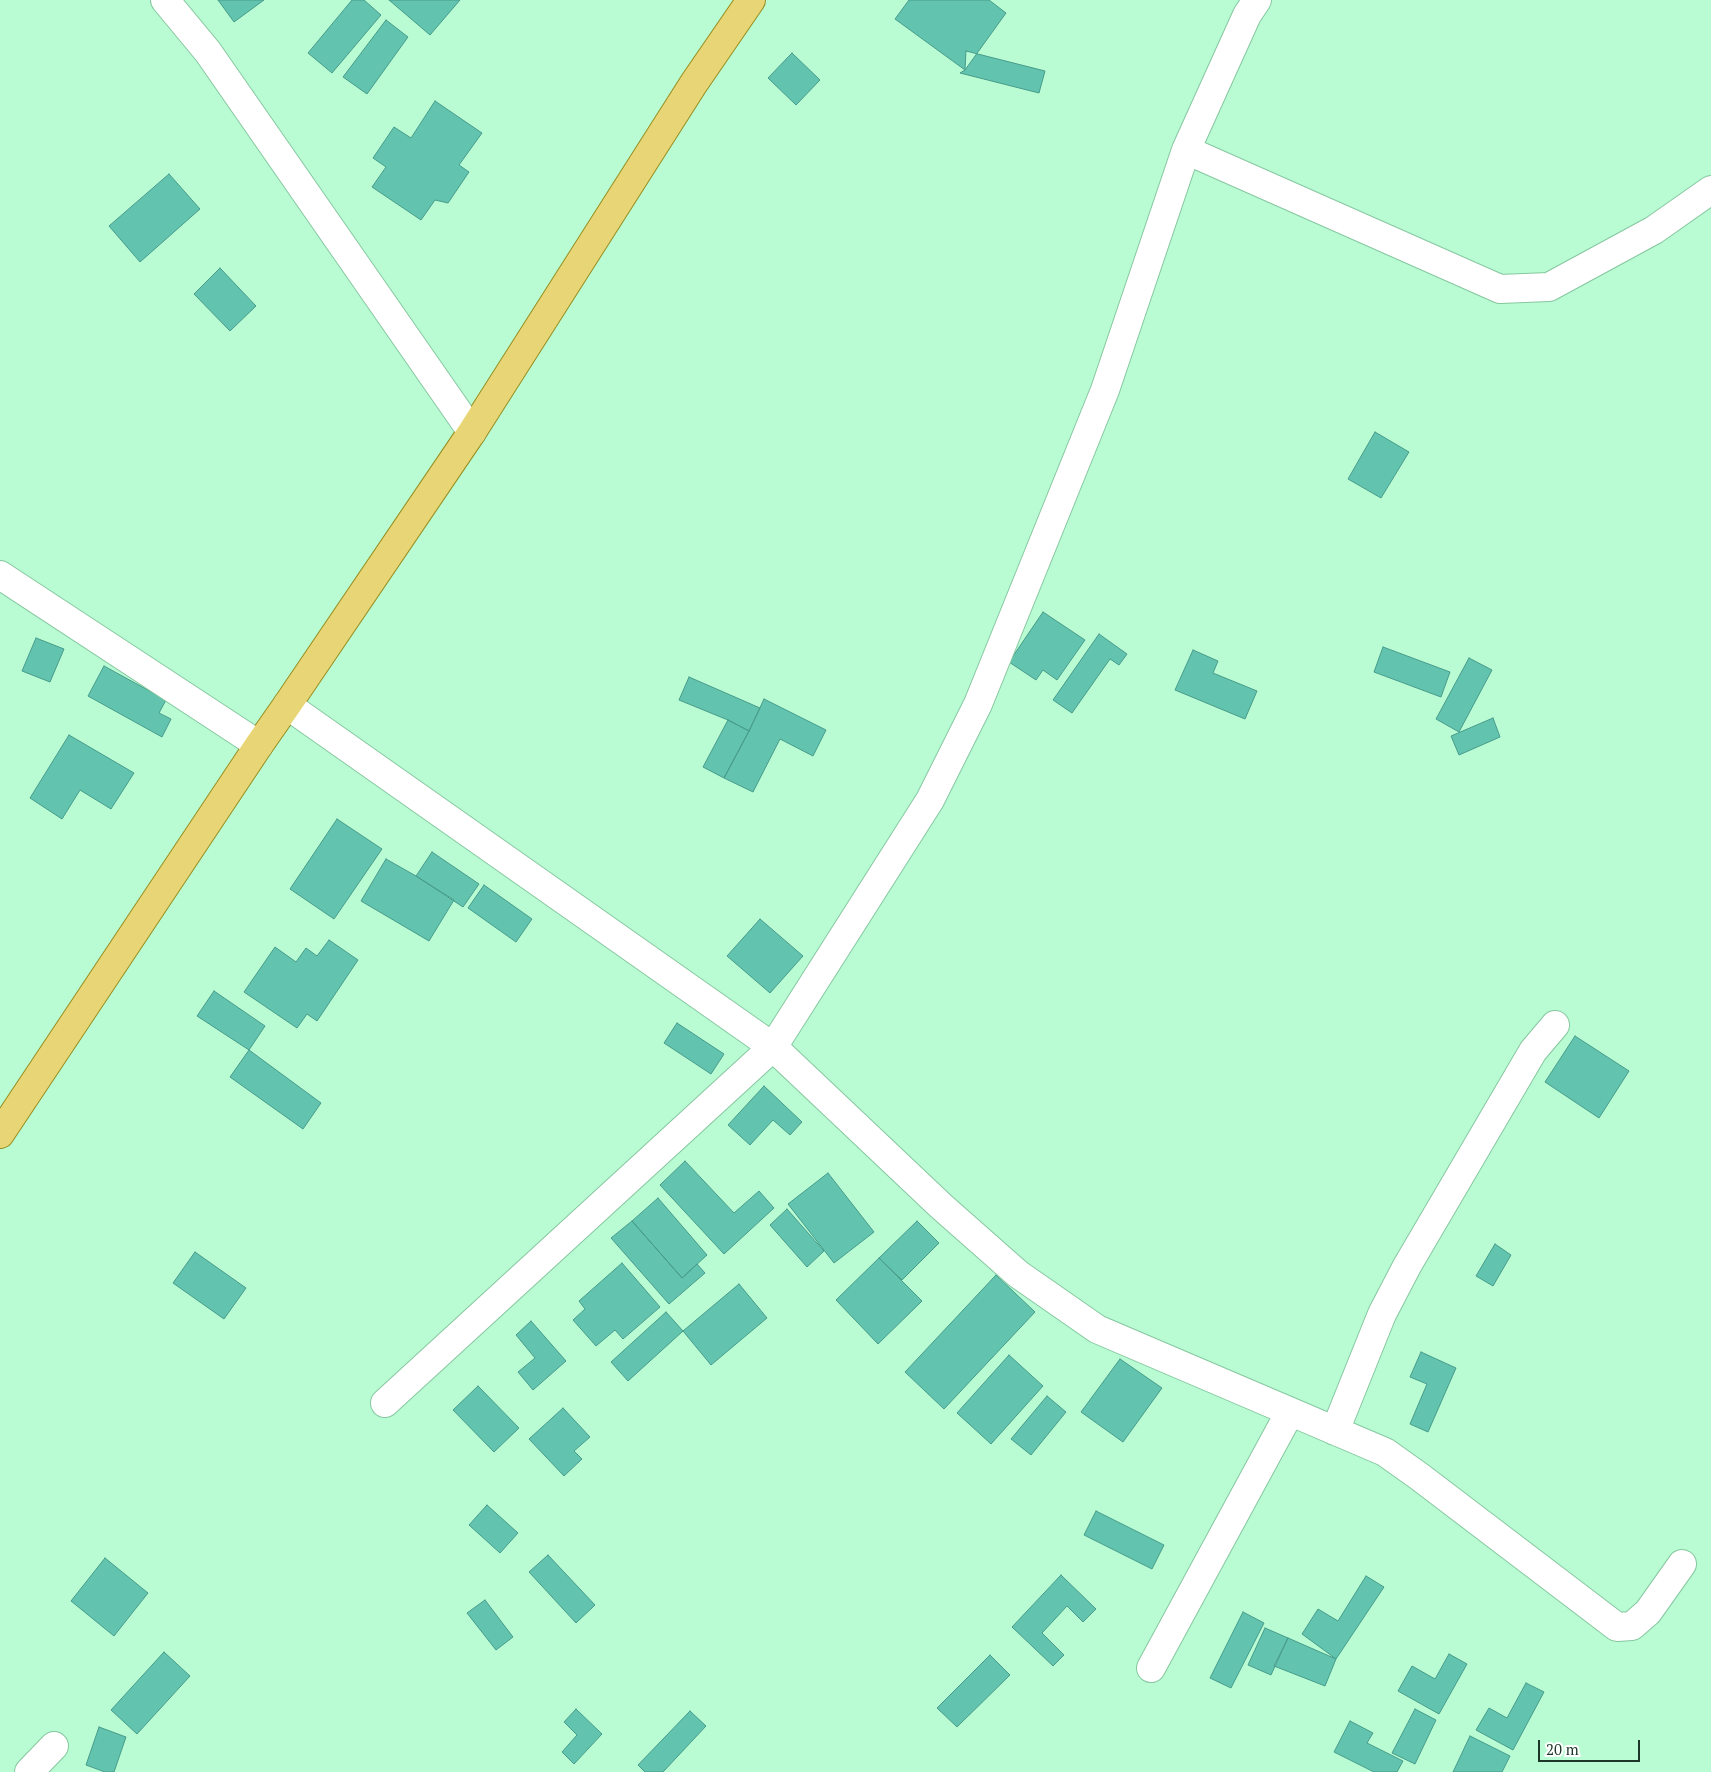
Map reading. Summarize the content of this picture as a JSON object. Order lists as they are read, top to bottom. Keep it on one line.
{"scale_bar":"20 m"}
